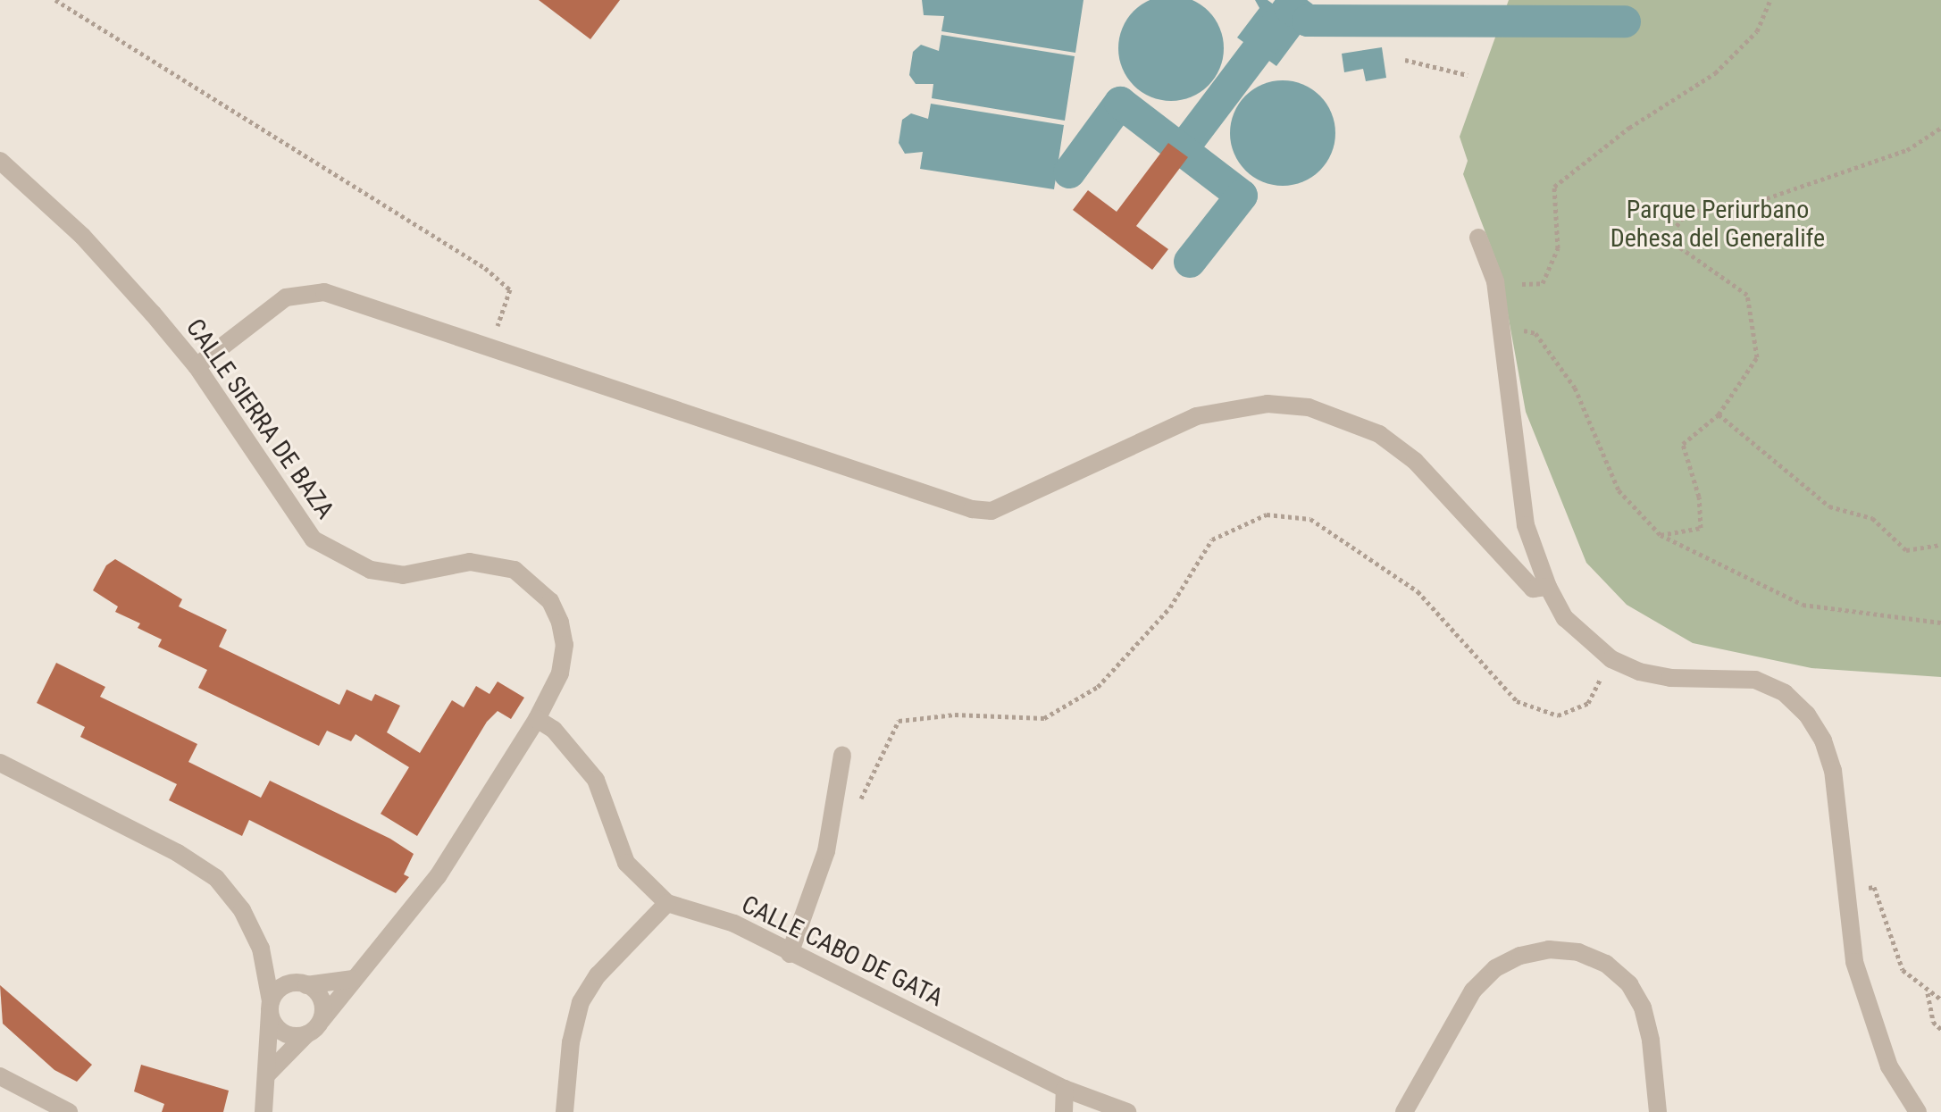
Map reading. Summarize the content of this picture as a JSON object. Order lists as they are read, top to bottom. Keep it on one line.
{"streets":{"street":["CALLE SIERRA DE BAZA","CALLE CABO DE GATA"]},"crossings":[["CALLE SIERRA DE BAZA","CALLE CABO DE GATA"]],"parks":["Parque Periurbano Dehesa del Generalife"]}
